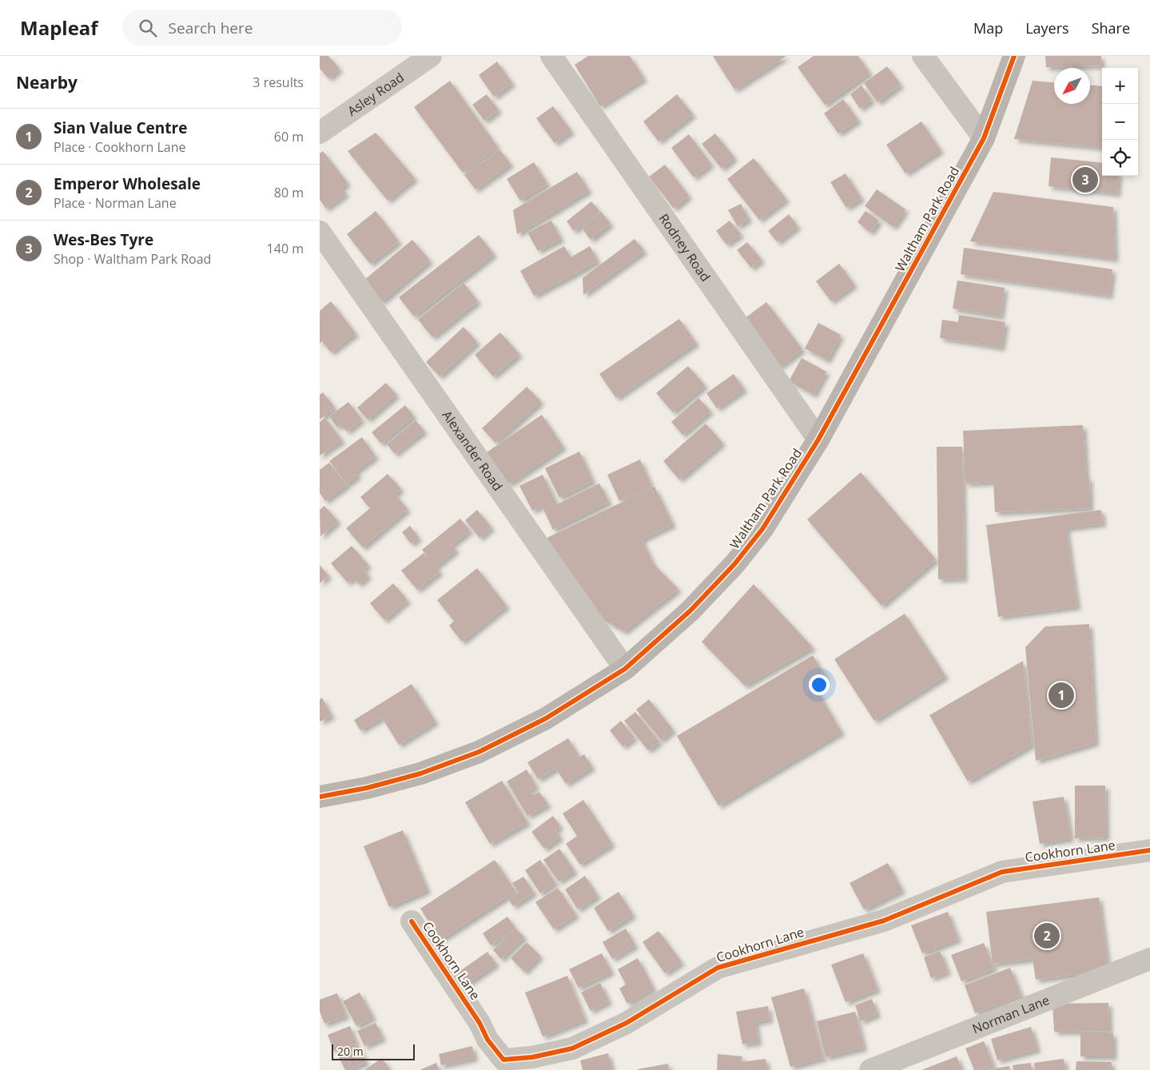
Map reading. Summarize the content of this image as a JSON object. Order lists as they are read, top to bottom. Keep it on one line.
{"streets":{"main road":["Waltham Park Road"],"street":["Asley Road","Rodney Road","Alexander Road","Cookhorn Lane","Norman Lane"]},"crossings":[["Waltham Park Road","Rodney Road"],["Waltham Park Road","Alexander Road"]],"scale_bar":"20 m","north":"bottom left","page":{"header":"Mapleaf","search":"Search here","nav":["Map","Layers","Share"],"heading":["Nearby","3 results"],"map_buttons":["+","−"],"list":[{"mark":"1","name":"Sian Value Centre","note":"Place · Cookhorn Lane","value":"60 m"},{"mark":"2","name":"Emperor Wholesale","note":"Place · Norman Lane","value":"80 m"},{"mark":"3","name":"Wes-Bes Tyre","note":"Shop · Waltham Park Road","value":"140 m"}],"pins":["3","1","2"],"scale":"20 m"}}
